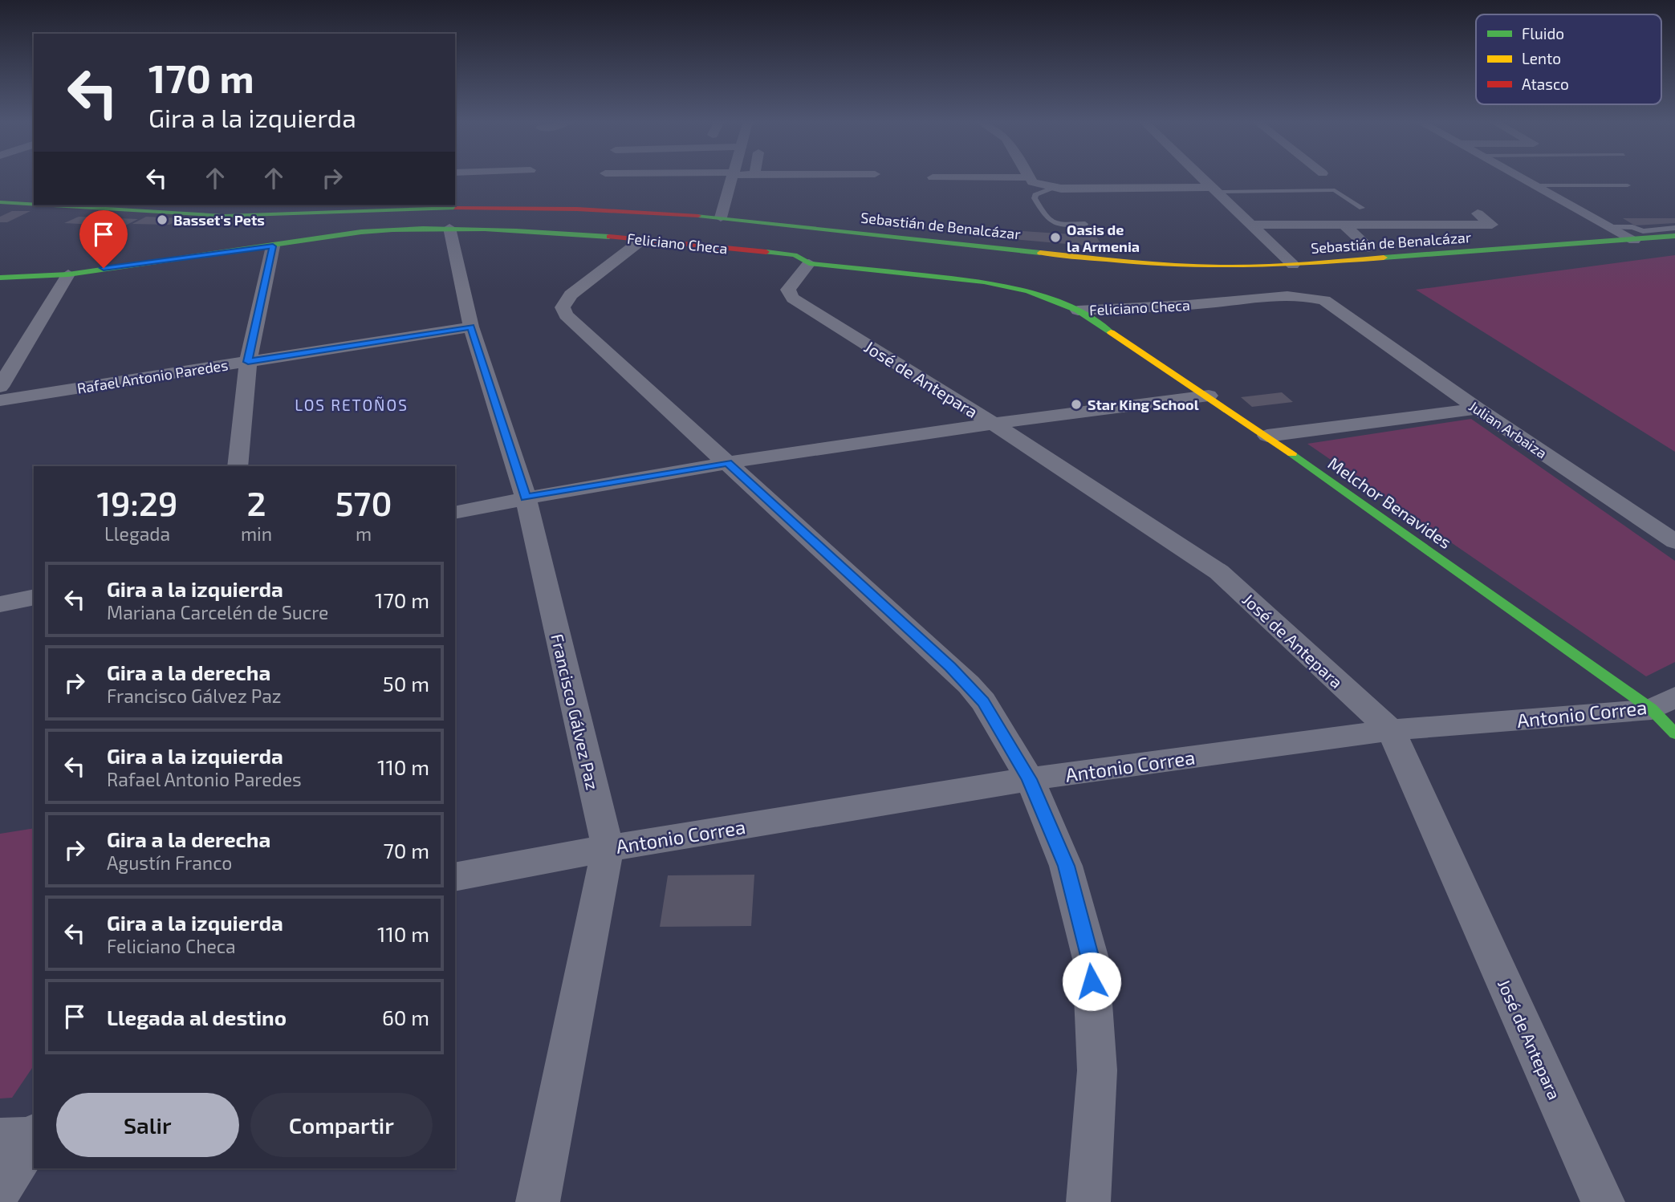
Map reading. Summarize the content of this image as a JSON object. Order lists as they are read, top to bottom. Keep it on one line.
{"streets":{"main road":["Sebastián de Benalcázar","Feliciano Checa","Melchor Benavides"],"street":["Rafael Antonio Paredes","José de Antepara","Julian Arbaiza","Francisco Gálvez Paz","Antonio Correa"]},"crossings":[["Feliciano Checa","José de Antepara"],["Feliciano Checa","Julian Arbaiza"],["Feliciano Checa","Melchor Benavides"],["Feliciano Checa","Francisco Gálvez Paz"],["Rafael Antonio Paredes","Francisco Gálvez Paz"],["José de Antepara","Antonio Correa"],["Melchor Benavides","Antonio Correa"],["Francisco Gálvez Paz","Antonio Correa"]],"districts":["LOS RETOÑOS"],"places":["Basset's Pets","Oasis de la Armenia","Star King School"],"legend":["Fluido","Lento","Atasco"],"page":{"turn":["170 m","Gira a la izquierda"],"eta":["19:29","Llegada","2","min","570","m"],"list":[{"name":"Gira a la izquierda","note":"Mariana Carcelén de Sucre","value":"170 m"},{"name":"Gira a la derecha","note":"Francisco Gálvez Paz","value":"50 m"},{"name":"Gira a la izquierda","note":"Rafael Antonio Paredes","value":"110 m"},{"name":"Gira a la derecha","note":"Agustín Franco","value":"70 m"},{"name":"Gira a la izquierda","note":"Feliciano Checa","value":"110 m"},{"name":"Llegada al destino","value":"60 m"}],"buttons":["Salir","Compartir"]}}
